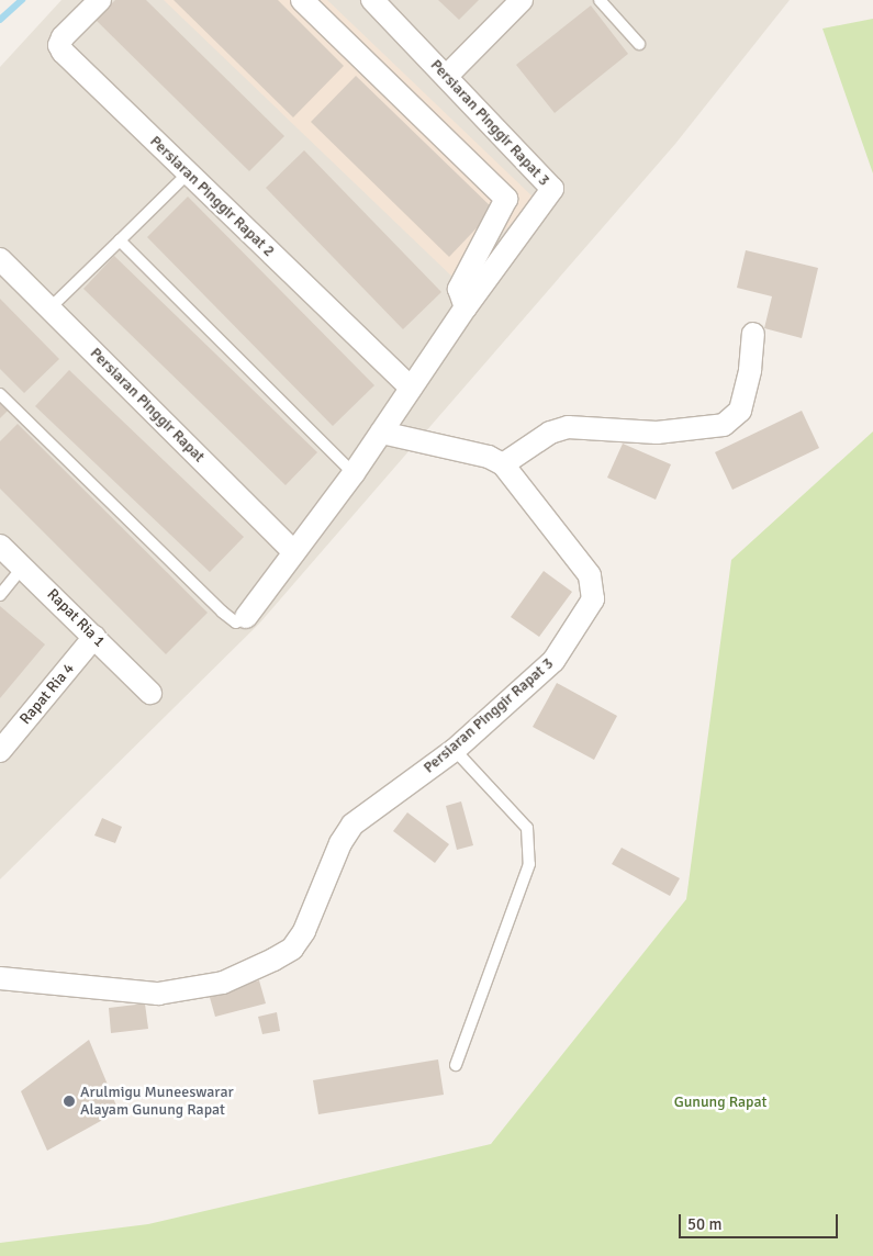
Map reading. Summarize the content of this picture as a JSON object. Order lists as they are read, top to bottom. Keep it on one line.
{"streets":{"street":["Persiaran Pinggir Rapat 3","Persiaran Pinggir Rapat 2","Persiaran Pinggir Rapat","Rapat Ria 1","Rapat Ria 4"]},"crossings":[["Persiaran Pinggir Rapat 3","Persiaran Pinggir Rapat 2"],["Persiaran Pinggir Rapat 3","Persiaran Pinggir Rapat"],["Rapat Ria 1","Rapat Ria 4"]],"parks":["Gunung Rapat"],"places":["Arulmigu Muneeswarar Alayam Gunung Rapat"],"scale_bar":"50 m"}
